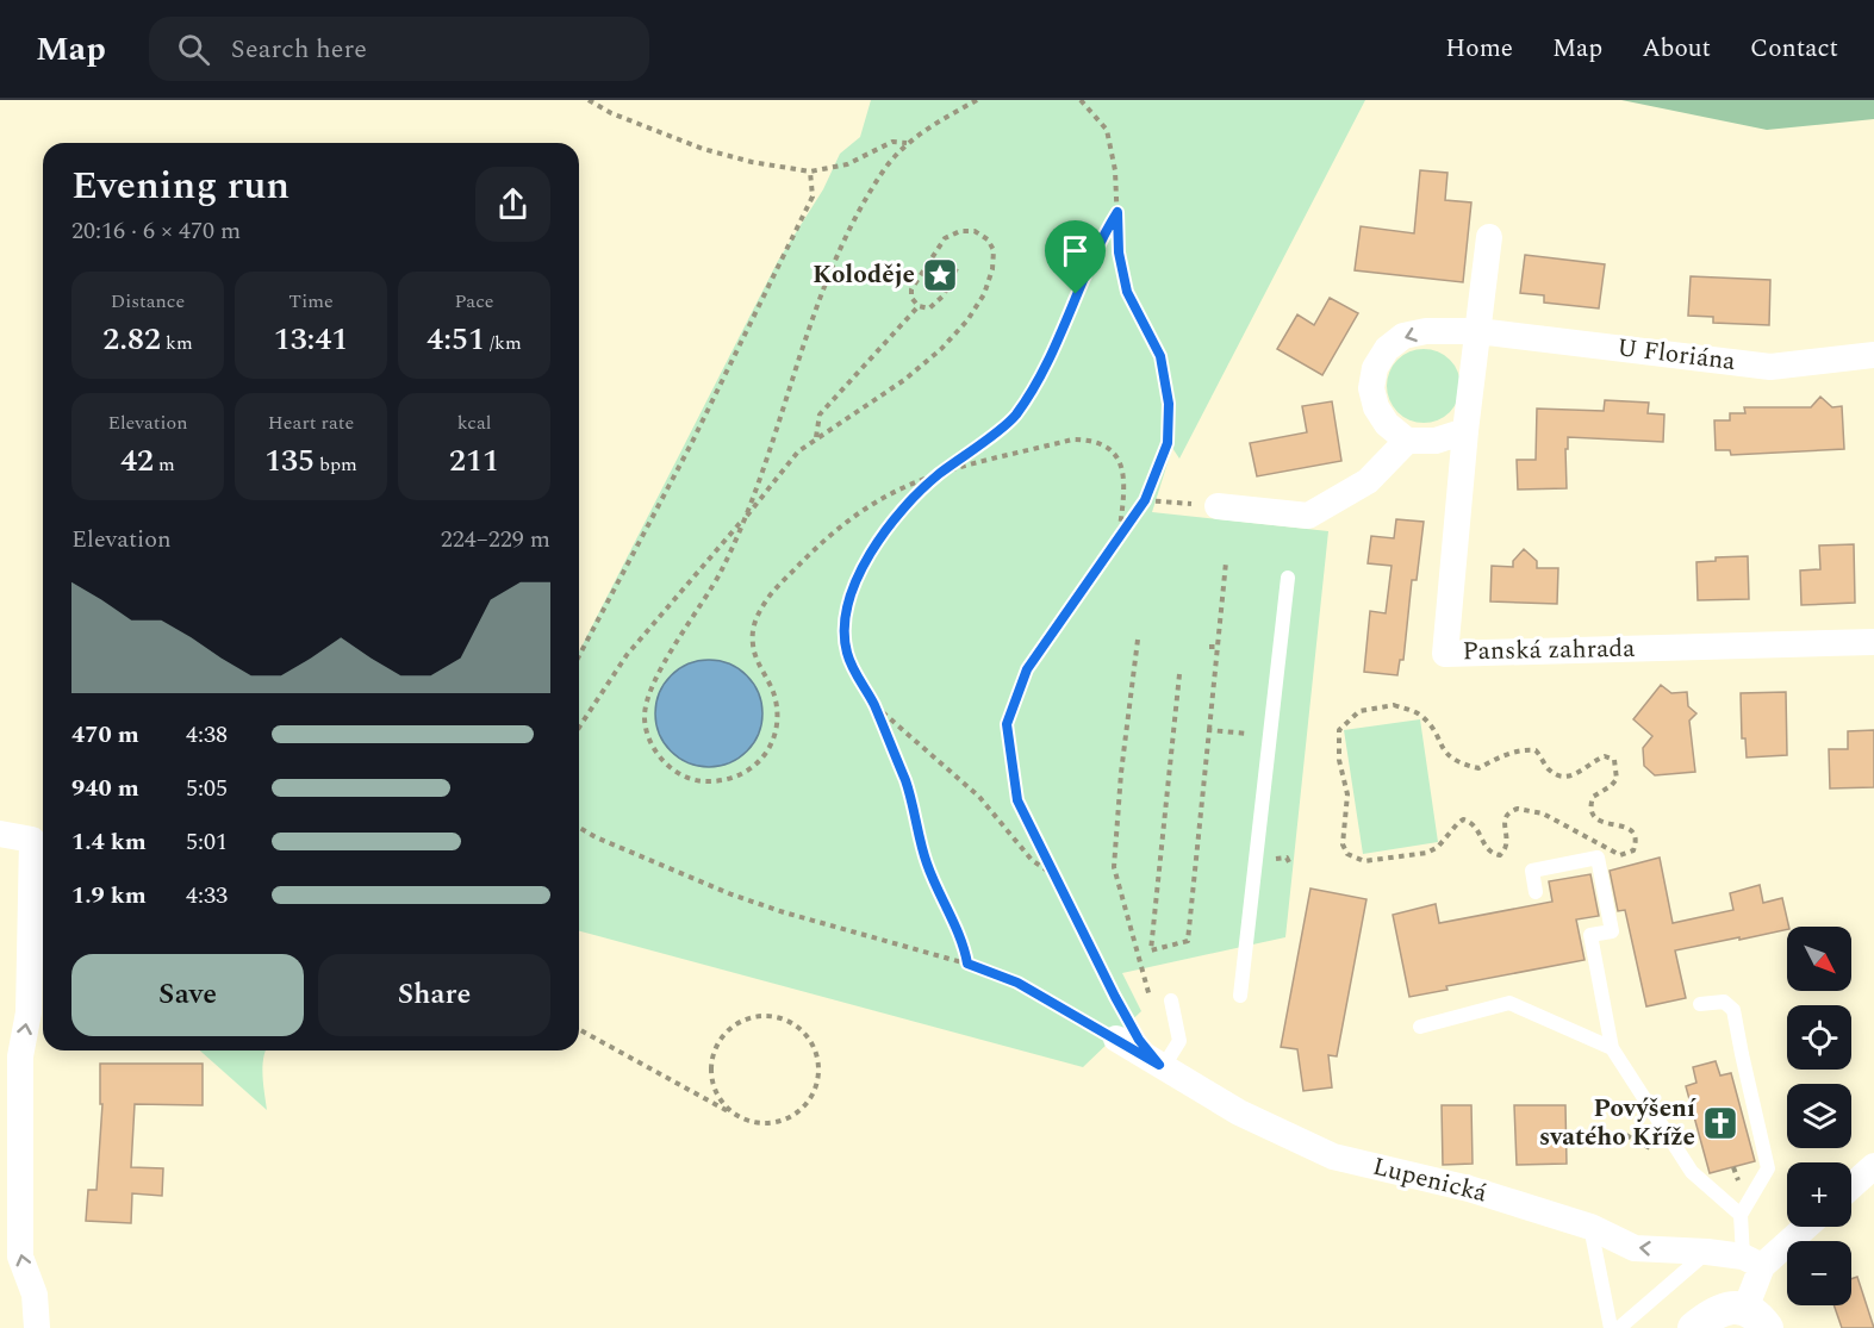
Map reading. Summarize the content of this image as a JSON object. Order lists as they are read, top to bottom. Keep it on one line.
{"streets":{"street":["U Floriána","Panská zahrada","Lupenická"]},"crossings":[["U Floriána","Panská zahrada"]],"places":{"place":["Koloděje"],"church":["Povýšení svatého Kříže"]},"north":"bottom right","page":{"header":"Map","search":"Search here","nav":["Home","Map","About","Contact"],"heading":["Evening run","20:16 · 6 × 470 m"],"stats":[["Distance","2.82 km"],["Time","13:41"],["Pace","4:51 /km"],["Elevation","42 m"],["Heart rate","135 bpm"],["kcal","211"]],"chart":["Elevation","224–229 m"],"list":[{"name":"470 m","note":"4:38"},{"name":"940 m","note":"5:05"},{"name":"1.4 km","note":"5:01"},{"name":"1.9 km","note":"4:33"}],"map_buttons":["+","−"],"buttons":["Save","Share"]}}
